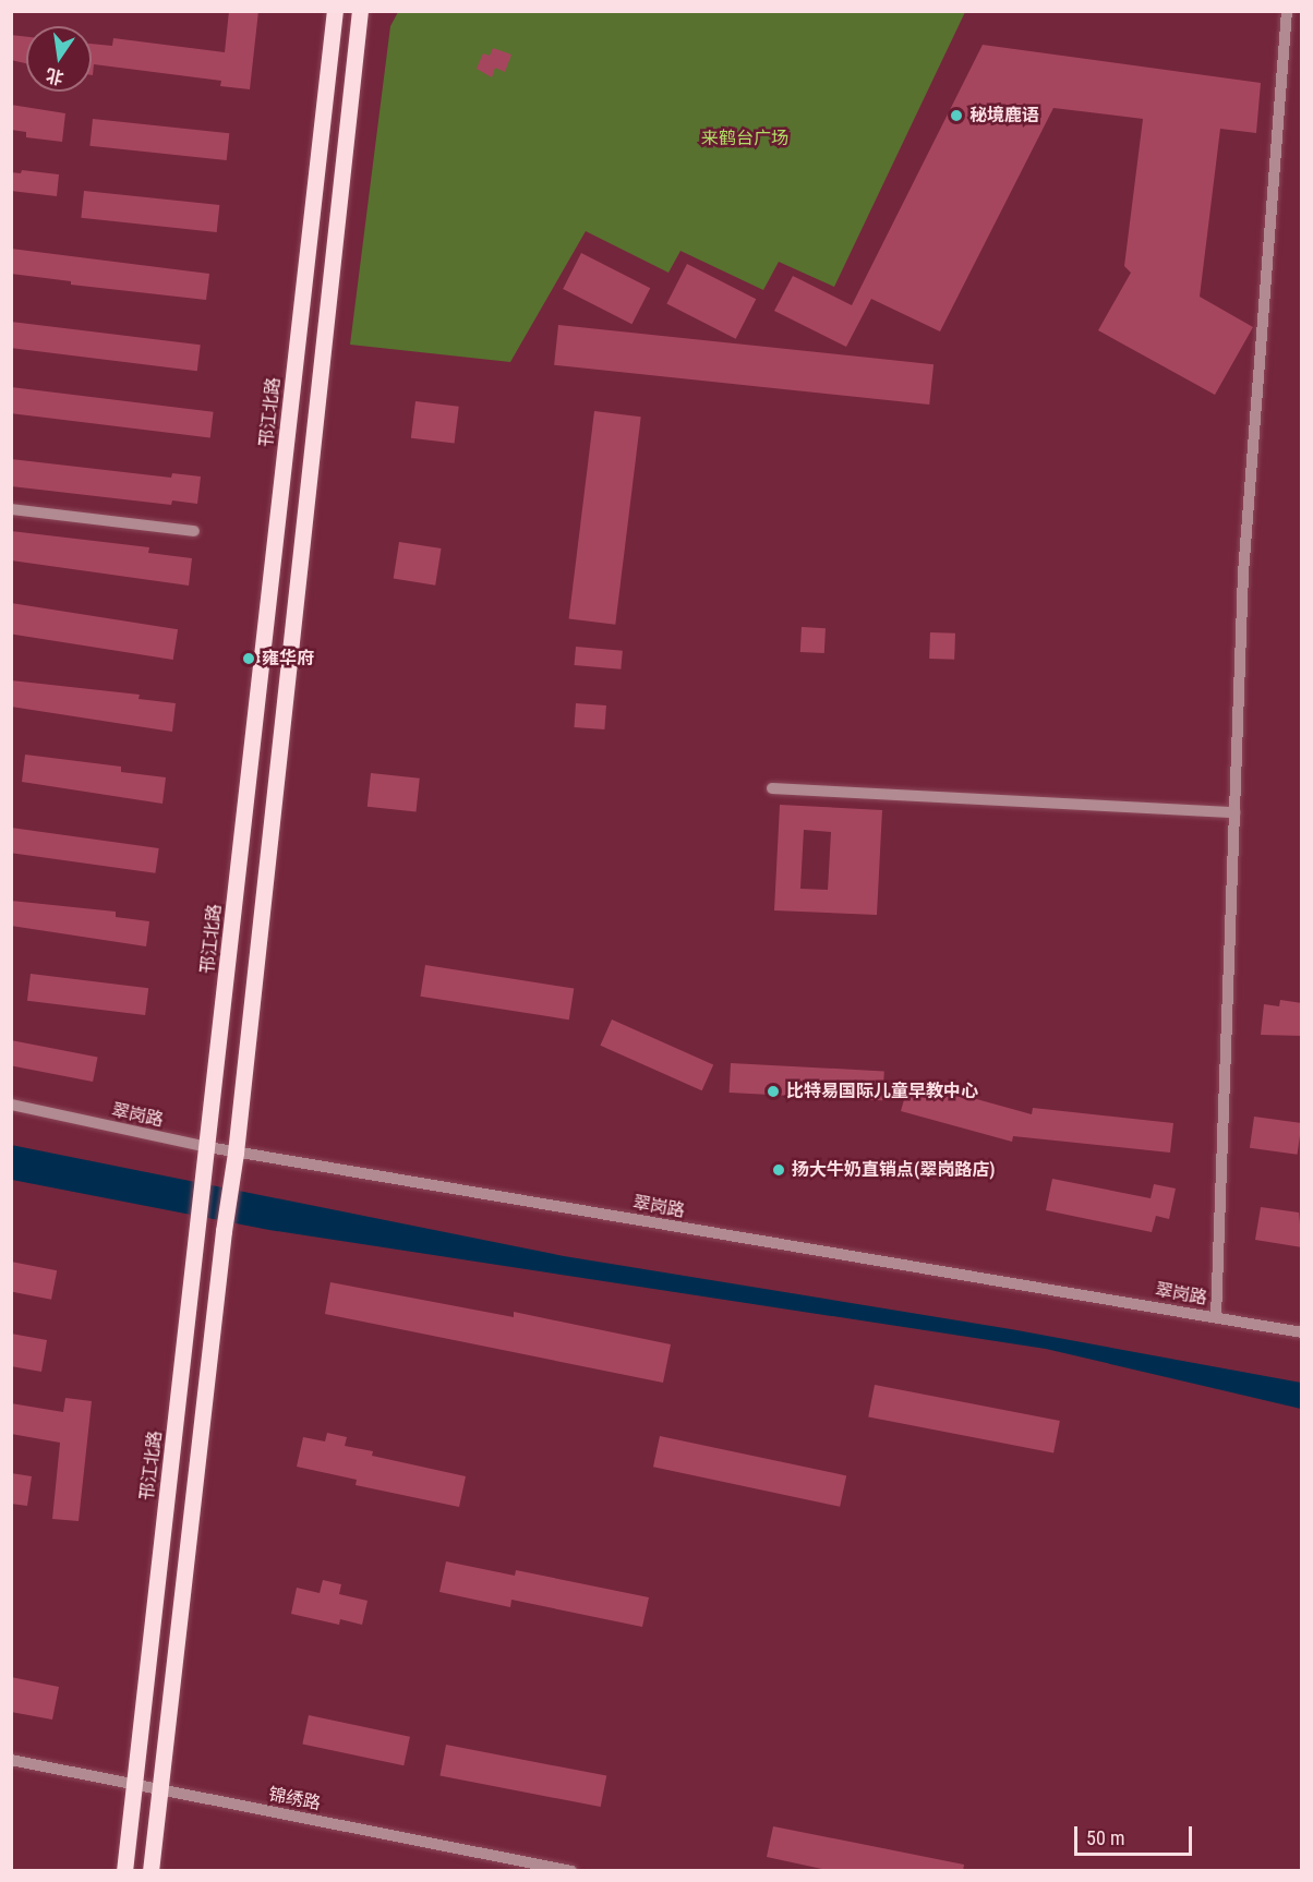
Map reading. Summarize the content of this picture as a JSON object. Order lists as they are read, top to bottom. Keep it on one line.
{"streets":{"main road":["邗江北路"],"street":["翠岗路","锦绣路"]},"crossings":[["邗江北路","翠岗路"],["邗江北路","锦绣路"]],"parks":["来鹤台广场"],"places":["秘境鹿语","雍华府","比特易国际儿童早教中心","扬大牛奶直销点(翠岗路店)"],"scale_bar":"50 m","north":"bottom"}
